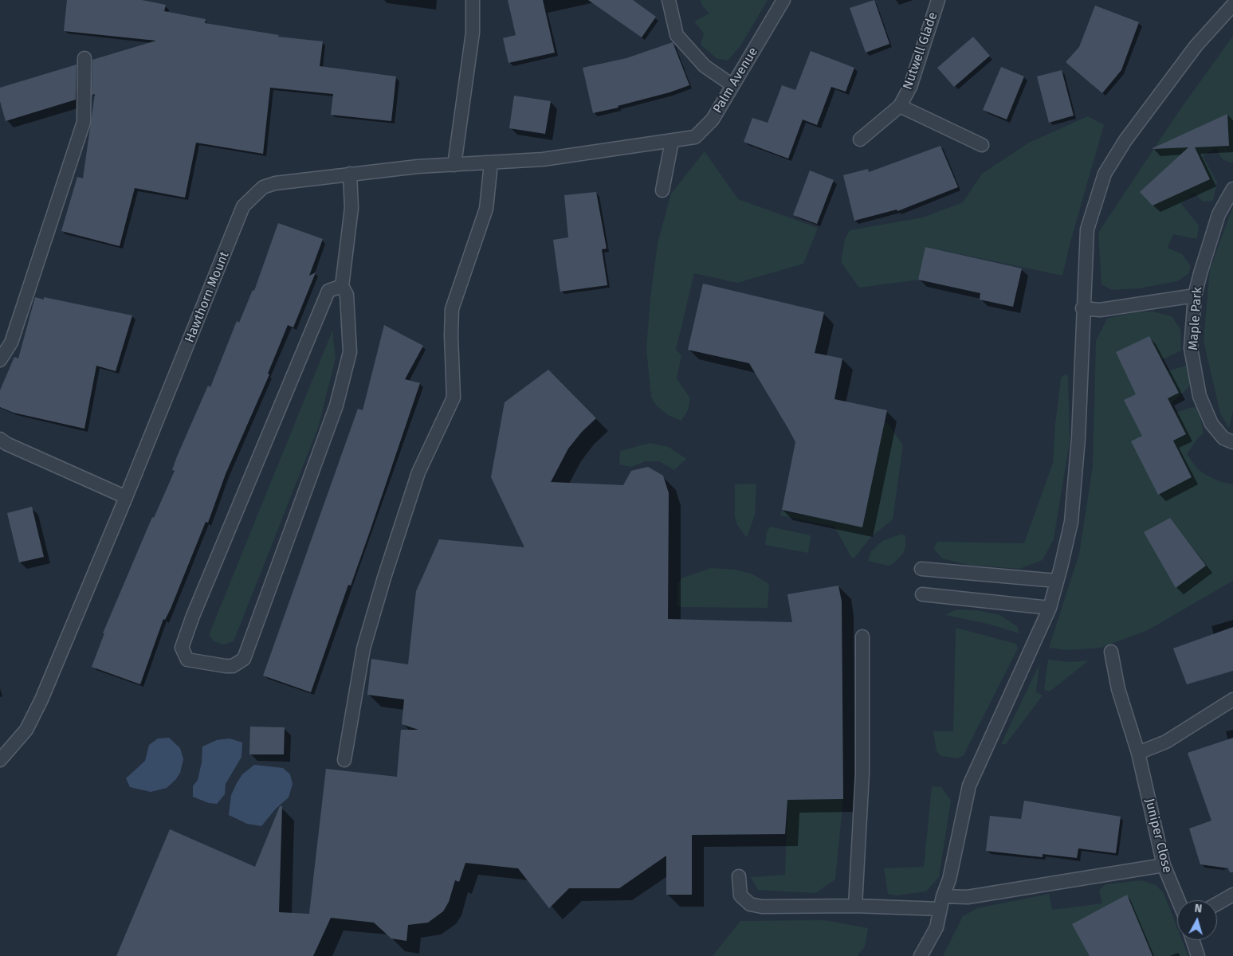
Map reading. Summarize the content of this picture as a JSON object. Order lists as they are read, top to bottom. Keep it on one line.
{"streets":{"lane":["Nutwell Glade","Palm Avenue","Hawthorn Mount","Maple Park","Juniper Close"]},"crossings":[["Palm Avenue","Hawthorn Mount"]],"north":"top"}
